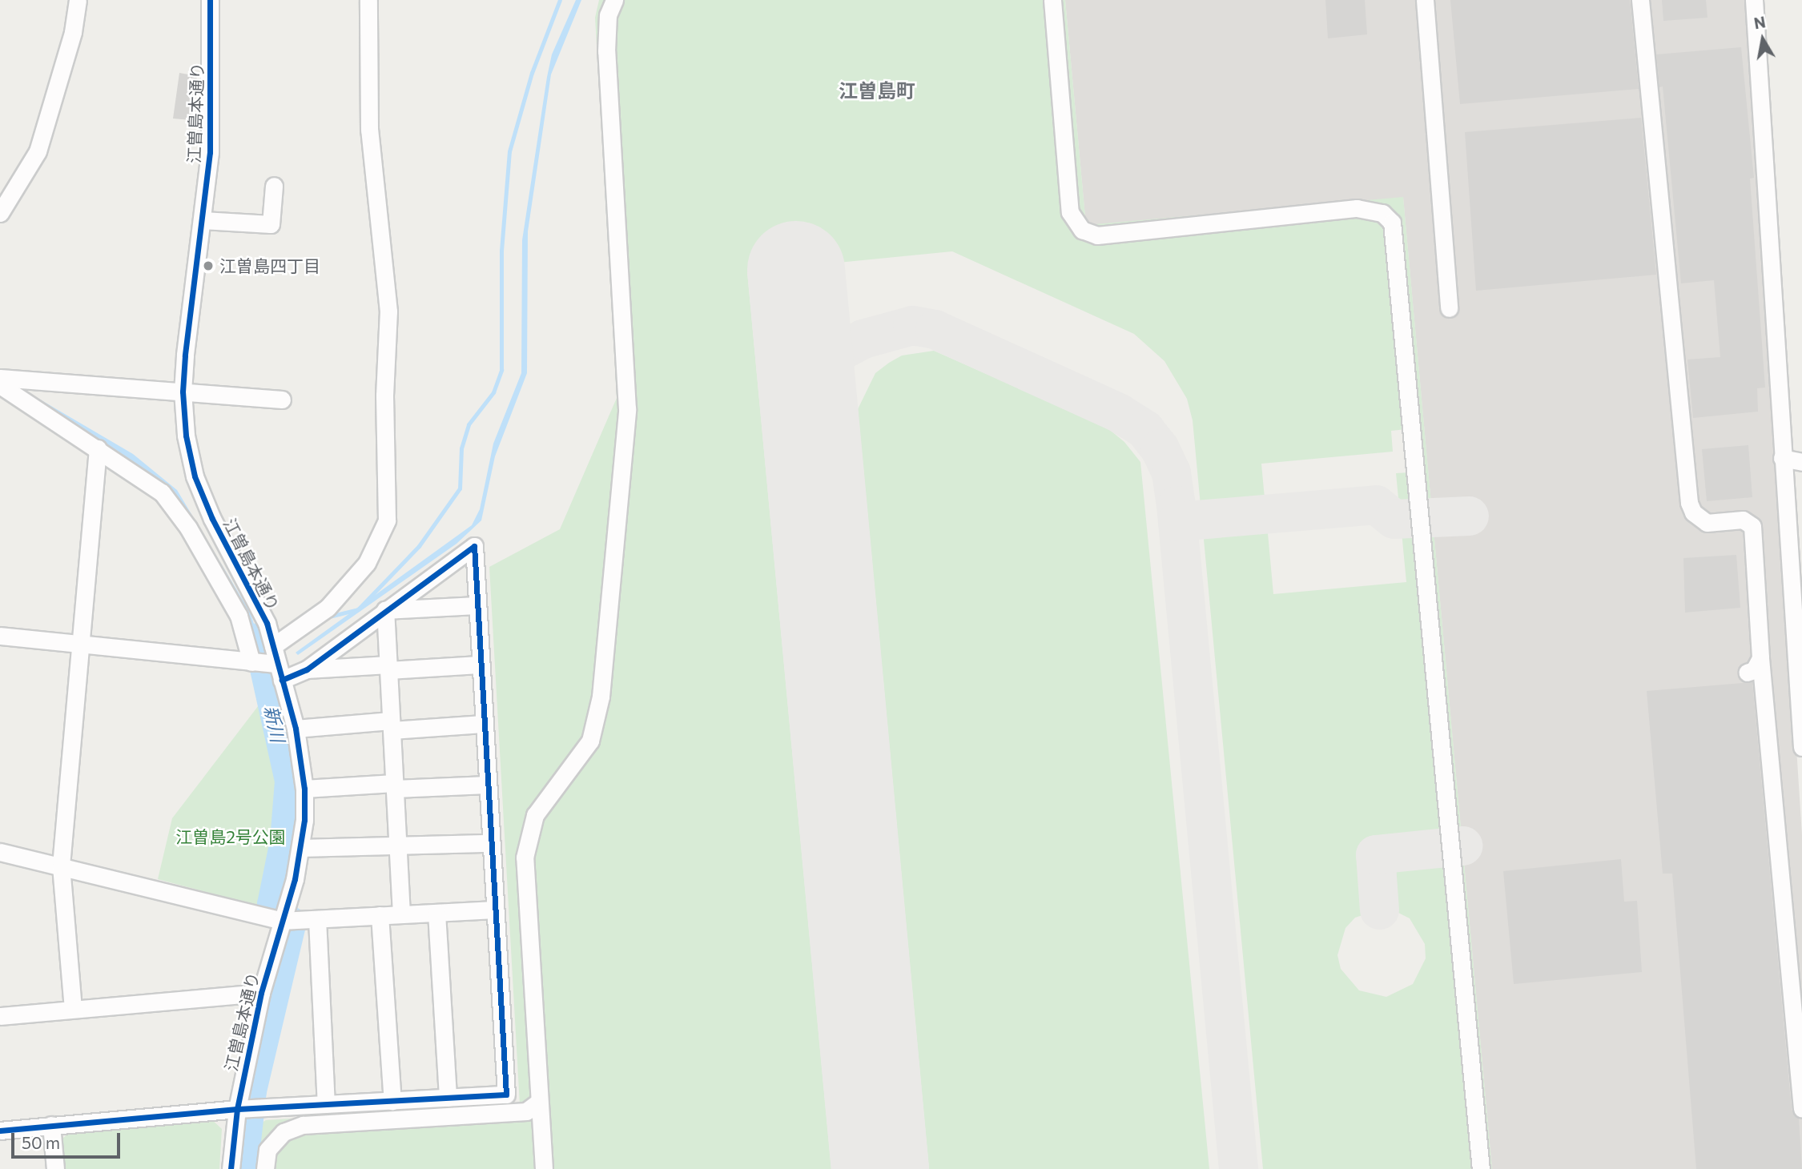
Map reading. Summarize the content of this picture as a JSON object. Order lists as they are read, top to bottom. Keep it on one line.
{"streets":{"street":["江曽島本通り"]},"districts":["江曽島町"],"water":["新川"],"parks":["江曽島2号公園"],"places":["江曽島四丁目"],"scale_bar":"50 m","north":"top"}
